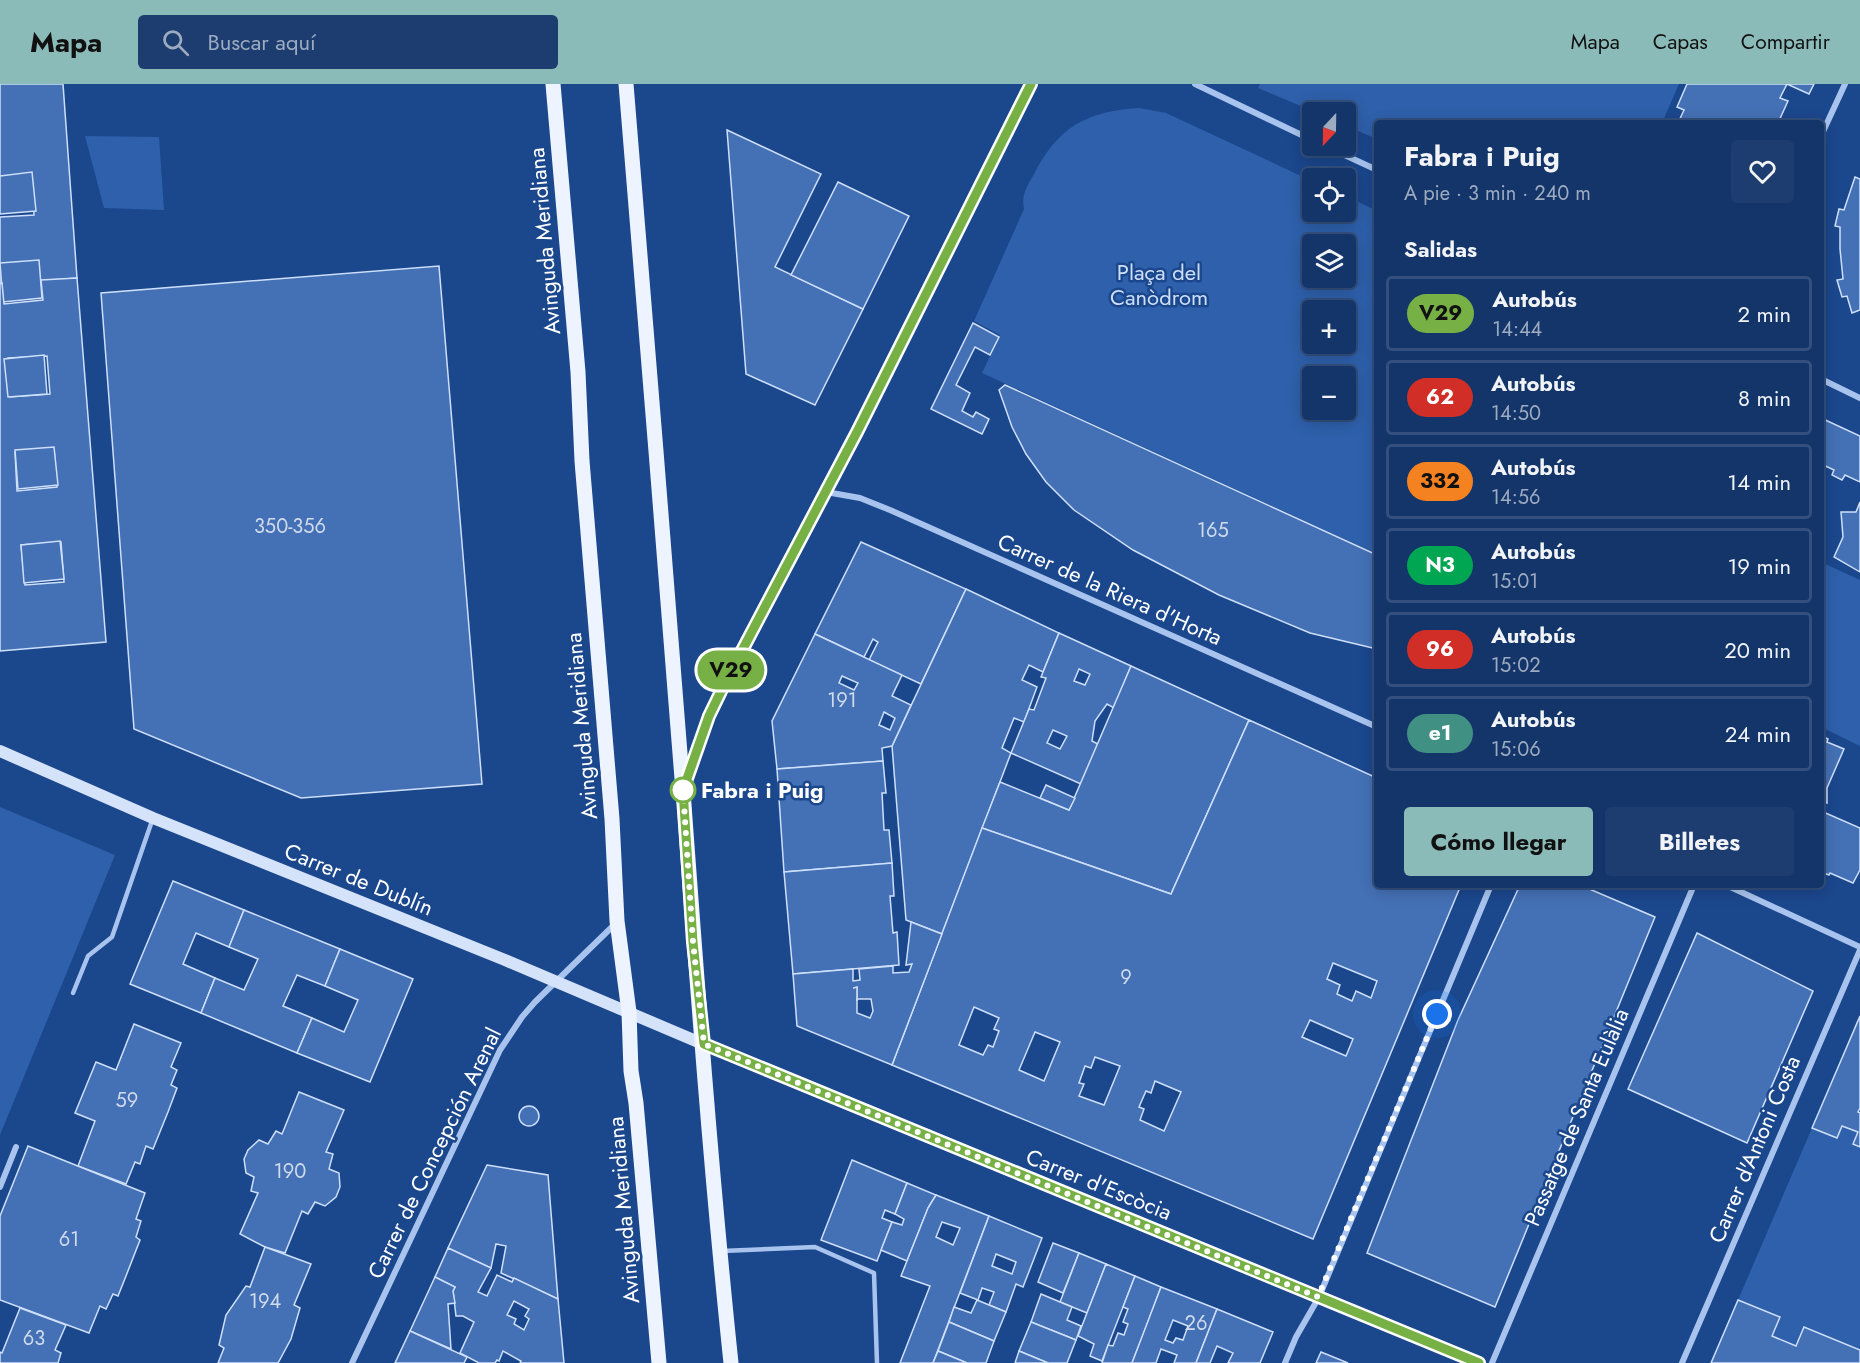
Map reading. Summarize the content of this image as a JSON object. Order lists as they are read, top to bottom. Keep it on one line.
{"streets":{"main road":["Avinguda Meridiana","Carrer de Dublín","Carrer d'Escòcia"],"street":["Carrer de la Riera d'Horta","Passatge de Santa Eulàlia","Carrer d'Antoni Costa","Carrer de Concepción Arenal"]},"crossings":[["Avinguda Meridiana","Carrer de Dublín"],["Avinguda Meridiana","Carrer de Concepción Arenal"],["Carrer de Dublín","Carrer de Concepción Arenal"],["Carrer de Dublín","Carrer d'Escòcia"]],"parks":["Plaça del Canòdrom"],"places":["Fabra i Puig"],"lines":["bus line V29"],"house_numbers":["350-356","165","191","9","1","59","190","61","194","26","63"],"north":"bottom","page":{"header":"Mapa","search":"Buscar aquí","nav":["Mapa","Capas","Compartir"],"on_map":"V29","map_buttons":["+","−"],"heading":[["Fabra i Puig","A pie · 3 min · 240 m"],"Salidas"],"list":[{"mark":"V29","name":"Autobús","note":"14:44","value":"2 min"},{"mark":"62","name":"Autobús","note":"14:50","value":"8 min"},{"mark":"332","name":"Autobús","note":"14:56","value":"14 min"},{"mark":"N3","name":"Autobús","note":"15:01","value":"19 min"},{"mark":"96","name":"Autobús","note":"15:02","value":"20 min"},{"mark":"e1","name":"Autobús","note":"15:06","value":"24 min"}],"buttons":["Cómo llegar","Billetes"]}}
